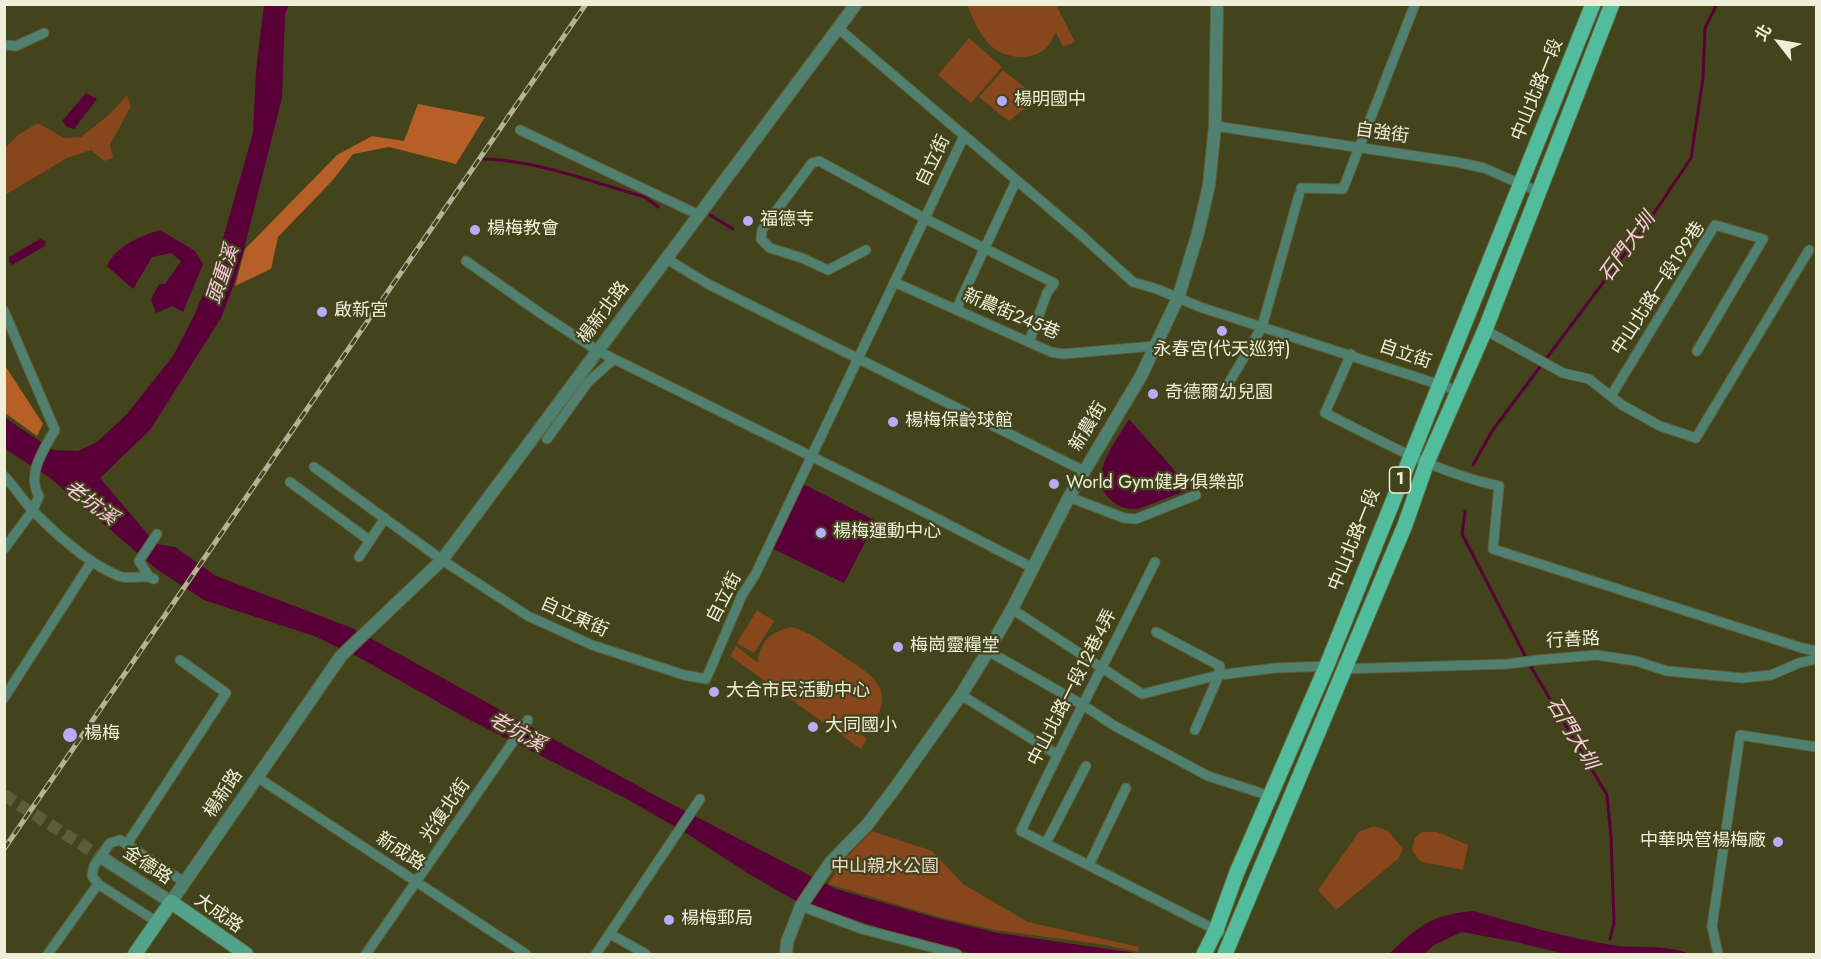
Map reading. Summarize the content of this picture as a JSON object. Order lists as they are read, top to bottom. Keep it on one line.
{"streets":{"main road":["中山北路一段","1","楊新路","大成路"],"street":["自強街","自立街","中山北路一段199巷","楊新北路","新農街245巷","新農街","自立東街","行善路","中山北路一段12巷4弄","光復北街","新成路","金德路"]},"crossings":[["中山北路一段","自強街"],["中山北路一段","自立街"],["中山北路一段","行善路"],["自強街","新農街"],["自立街","新農街245巷"],["自立街","新農街"],["自立街","自立東街"],["楊新北路","自立東街"],["楊新北路","楊新路"],["新農街245巷","新農街"],["行善路","中山北路一段12巷4弄"],["楊新路","新成路"],["楊新路","金德路"],["楊新路","大成路"],["光復北街","新成路"],["金德路","大成路"]],"water":["石門大圳","頭重溪","老坑溪"],"parks":["中山親水公園"],"places":["楊明國中","福德寺","楊梅教會","啟新宮","永春宮(代天巡狩)","奇德爾幼兒園","楊梅保齡球館","World Gym健身俱樂部","楊梅運動中心","梅崗靈糧堂","大合市民活動中心","大同國小","楊梅","中華映管楊梅廠","楊梅郵局"],"north":"top left"}
